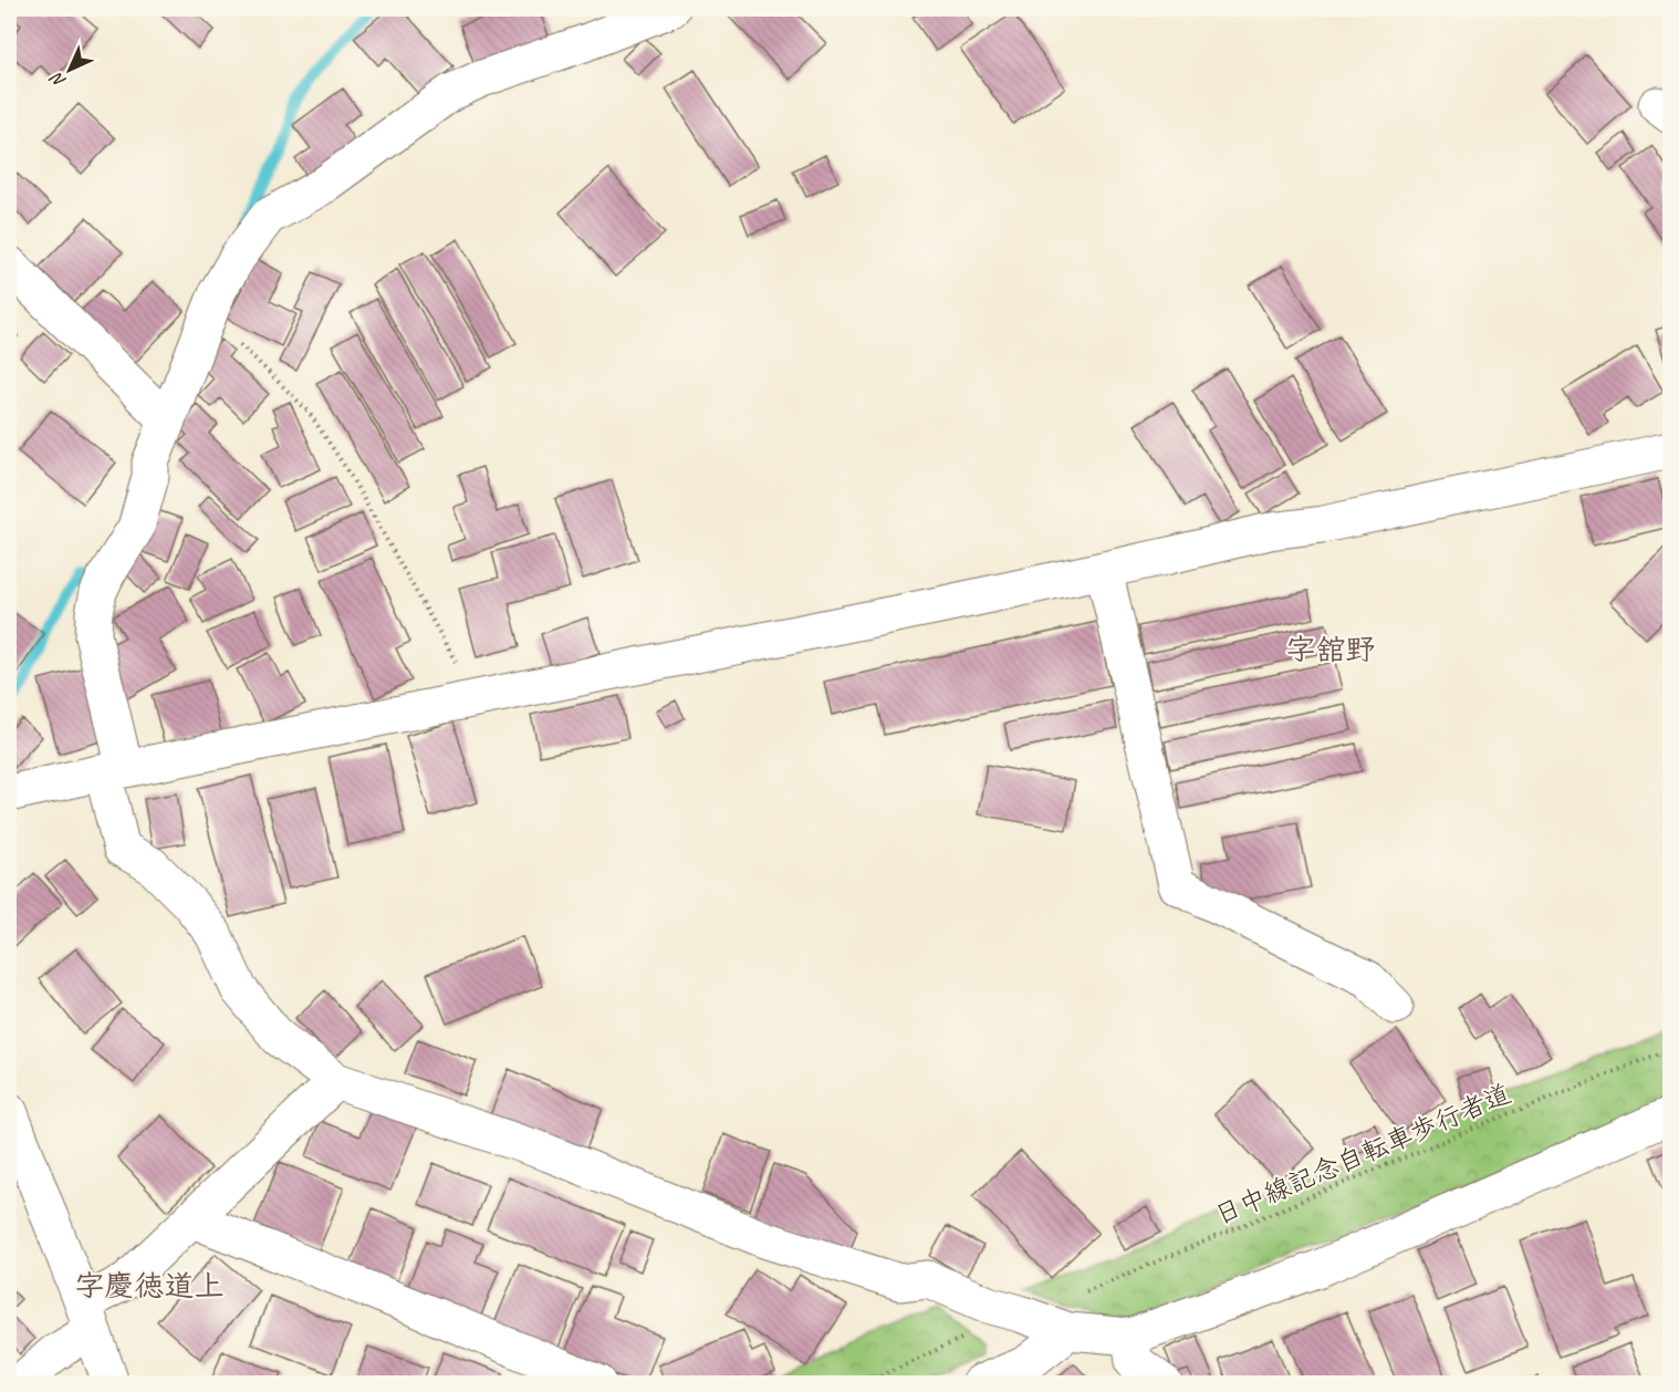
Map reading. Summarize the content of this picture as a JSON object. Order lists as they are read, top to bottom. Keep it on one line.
{"streets":{"path":["日中線記念自転車歩行者道"]},"districts":["字舘野","字慶徳道上"],"north":"bottom left"}
